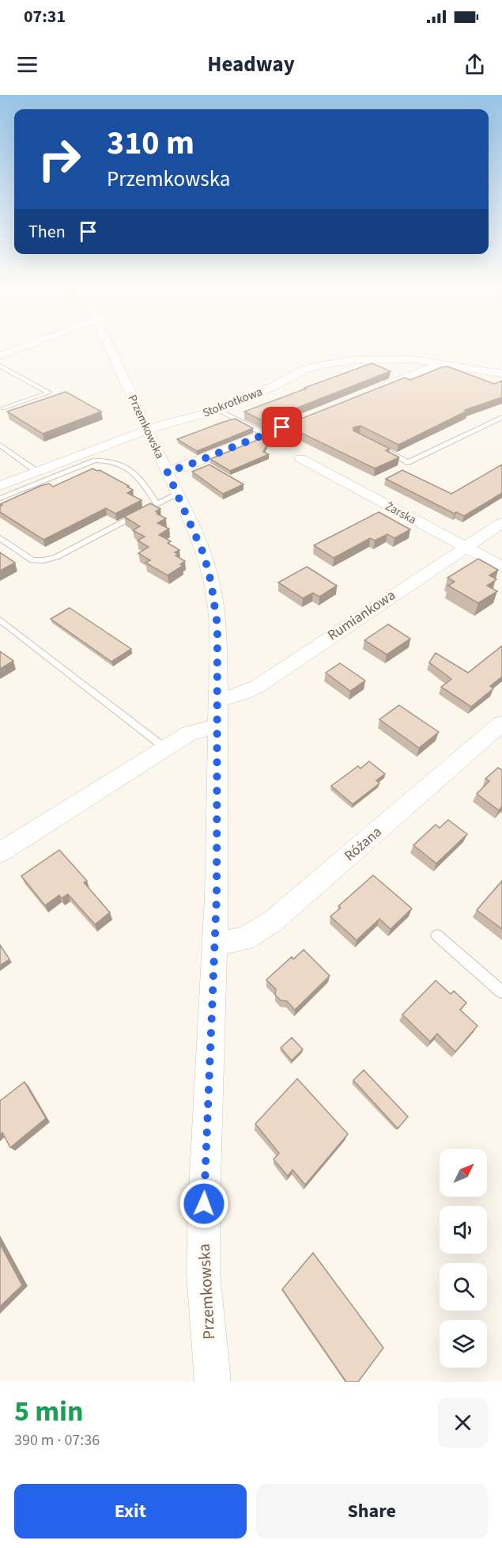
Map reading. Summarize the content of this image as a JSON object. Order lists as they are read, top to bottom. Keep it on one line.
{"streets":{"street":["Stokrotkowa","Przemkowska","Żarska","Rumiankowa","Różana"]},"crossings":[["Stokrotkowa","Przemkowska"],["Przemkowska","Rumiankowa"],["Przemkowska","Różana"],["Żarska","Rumiankowa"]],"north":"top right","page":{"status":"07:31","header":"Headway","turn":["310 m","Przemkowska"],"then":"Then","heading":["5 min","390 m · 07:36"],"buttons":["Exit","Share"]}}
